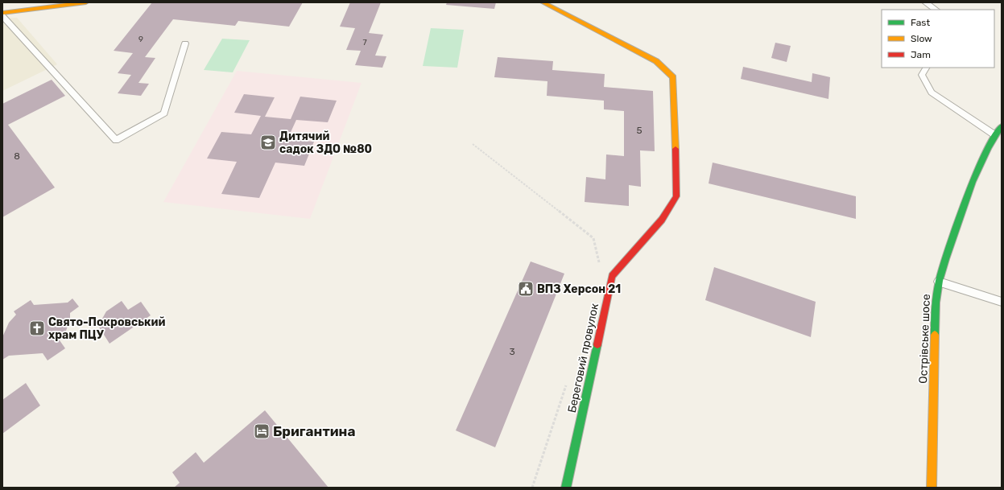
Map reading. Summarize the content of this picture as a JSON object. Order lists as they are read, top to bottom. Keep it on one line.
{"streets":{"street":["Острівське шосе","Береговий провулок"]},"places":{"school or university":["Дитячий садок ЗДО №80"],"public building":["ВПЗ Херсон 21"],"church":["Свято-Покровський храм ПЦУ"],"hotel":["Бригантина"]},"house_numbers":["9","7","5","8","3"],"legend":["Fast","Slow","Jam"]}
